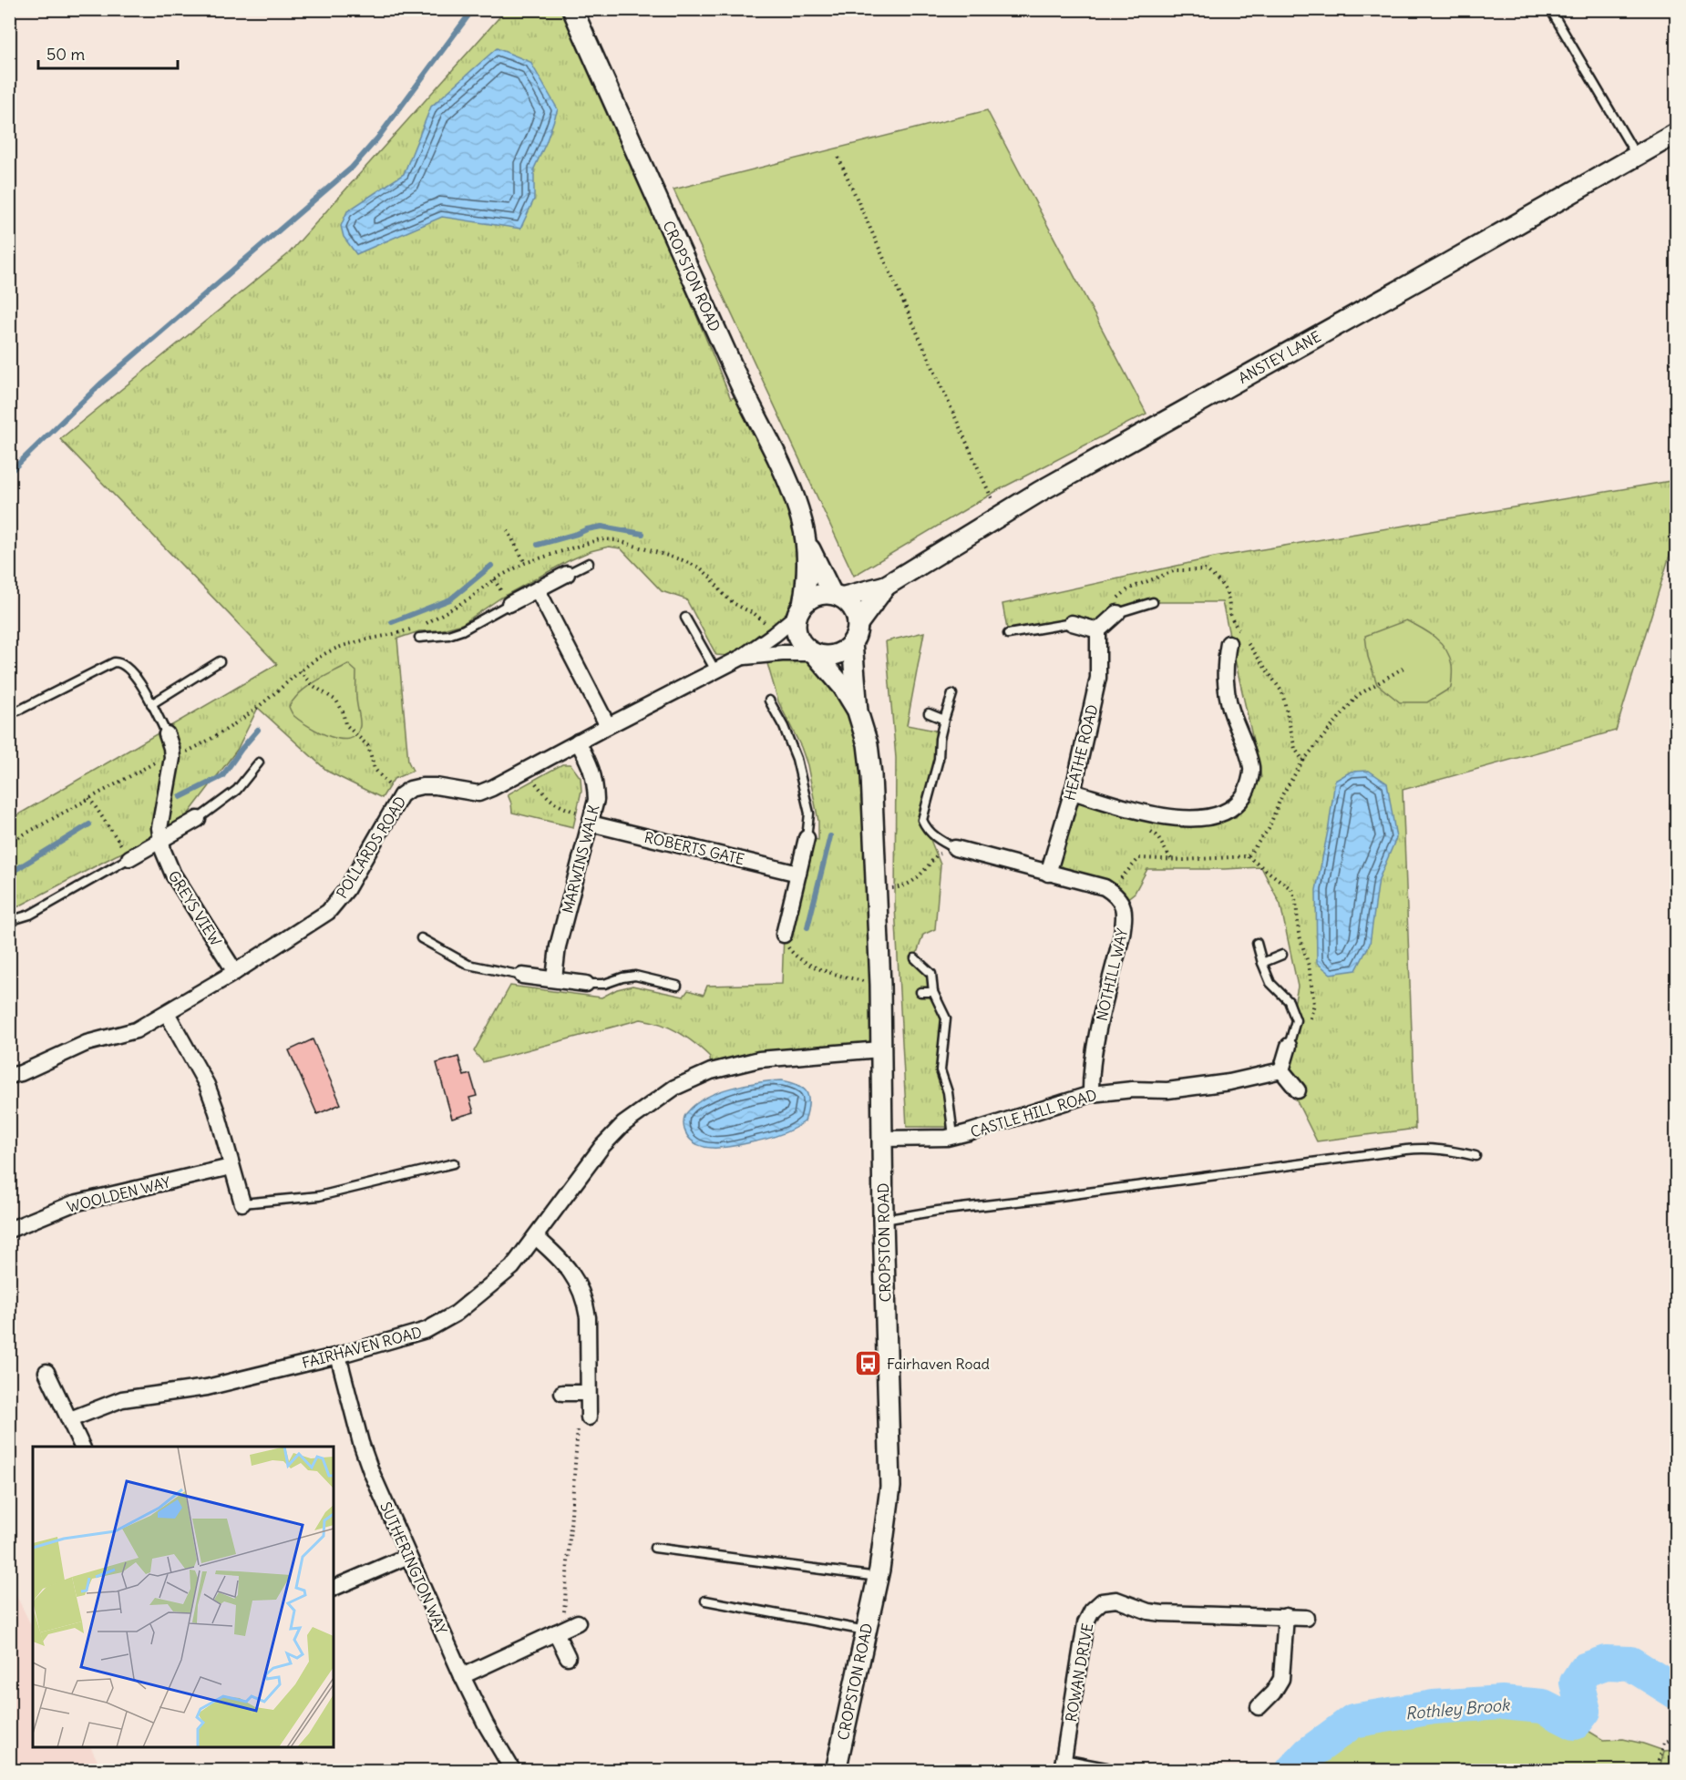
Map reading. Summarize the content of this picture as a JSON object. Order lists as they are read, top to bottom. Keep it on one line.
{"streets":{"street":["CROPSTON ROAD","ANSTEY LANE","HEATHE ROAD","POLLARDS ROAD","ROBERTS GATE","MARWINS WALK","GREYS VIEW","NOTHILL WAY","CASTLE HILL ROAD","WOOLDEN WAY","FAIRHAVEN ROAD","SUTHERINGTON WAY","ROWAN DRIVE"]},"crossings":[["CROPSTON ROAD","ANSTEY LANE"],["CROPSTON ROAD","POLLARDS ROAD"],["CROPSTON ROAD","CASTLE HILL ROAD"],["CROPSTON ROAD","FAIRHAVEN ROAD"],["ANSTEY LANE","POLLARDS ROAD"],["HEATHE ROAD","NOTHILL WAY"],["POLLARDS ROAD","MARWINS WALK"],["POLLARDS ROAD","GREYS VIEW"],["ROBERTS GATE","MARWINS WALK"],["NOTHILL WAY","CASTLE HILL ROAD"],["FAIRHAVEN ROAD","SUTHERINGTON WAY"]],"water":["Rothley Brook"],"places":{"bus stop":["Fairhaven Road"]},"scale_bar":"50 m"}
